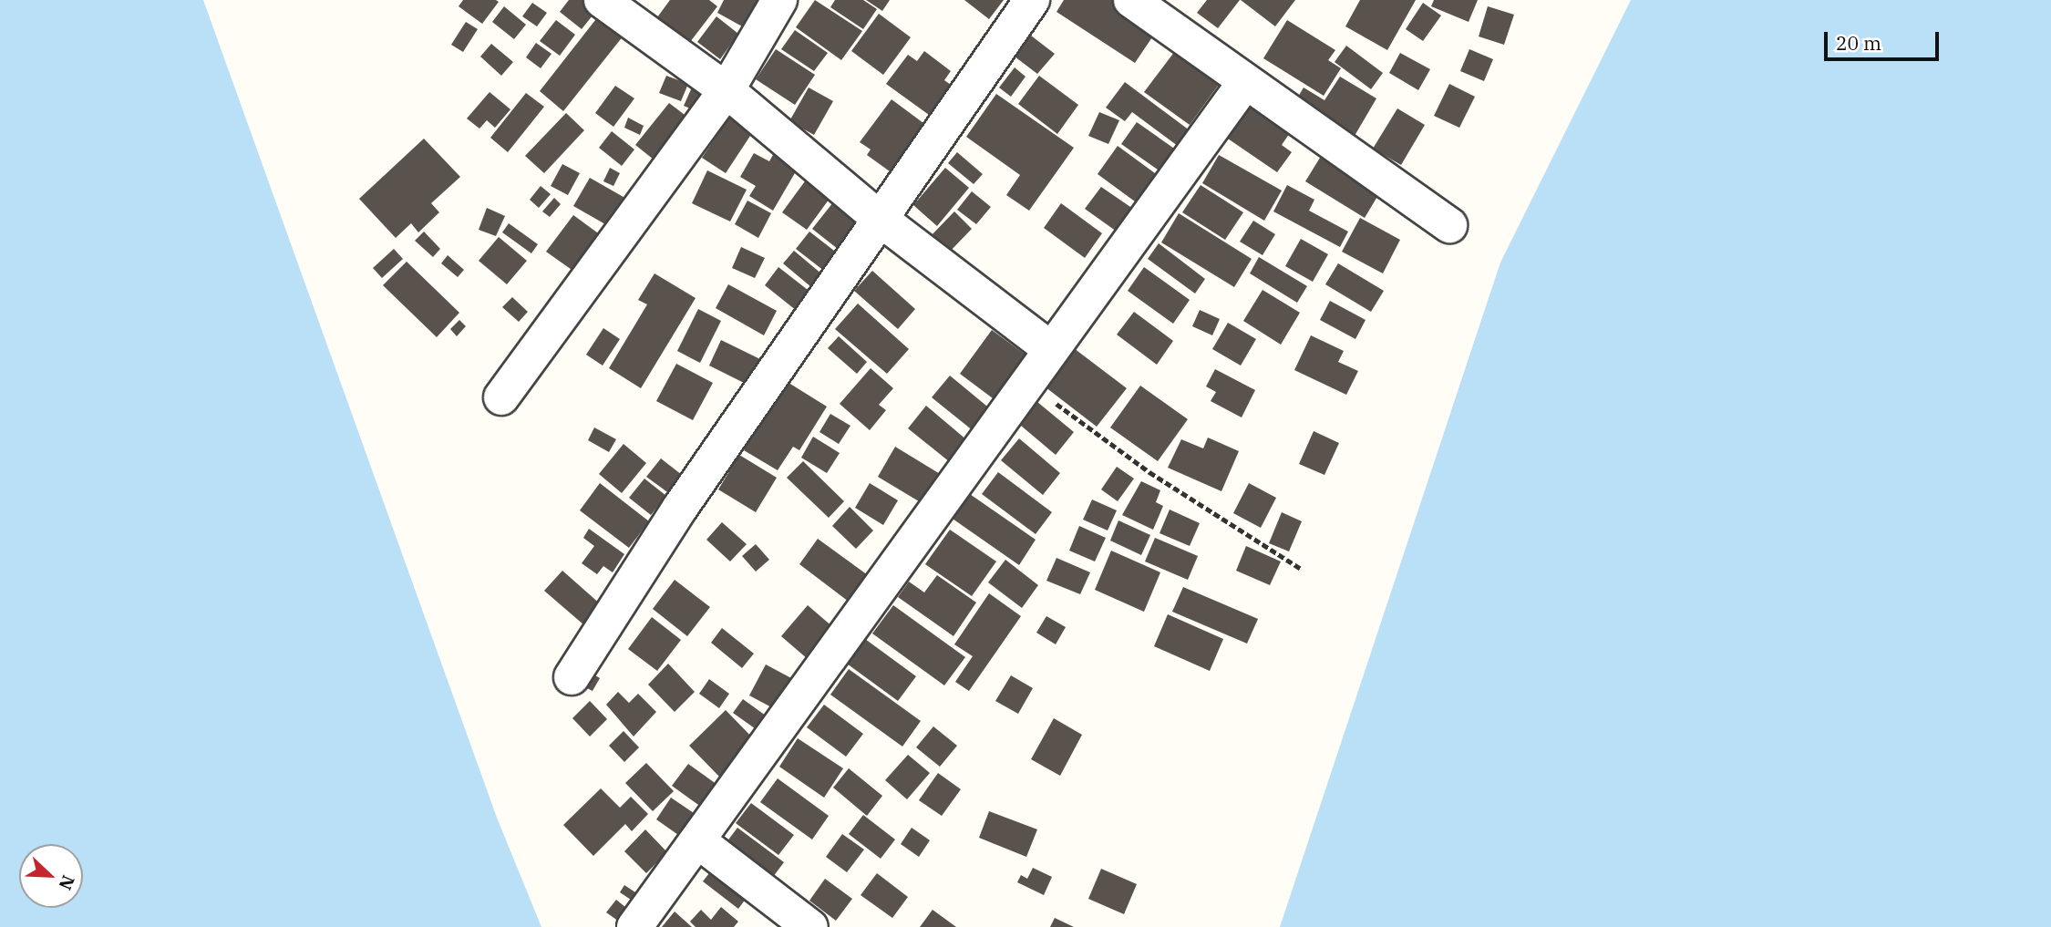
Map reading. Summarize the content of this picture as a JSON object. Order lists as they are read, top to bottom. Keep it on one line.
{"scale_bar":"20 m","north":"bottom right"}
